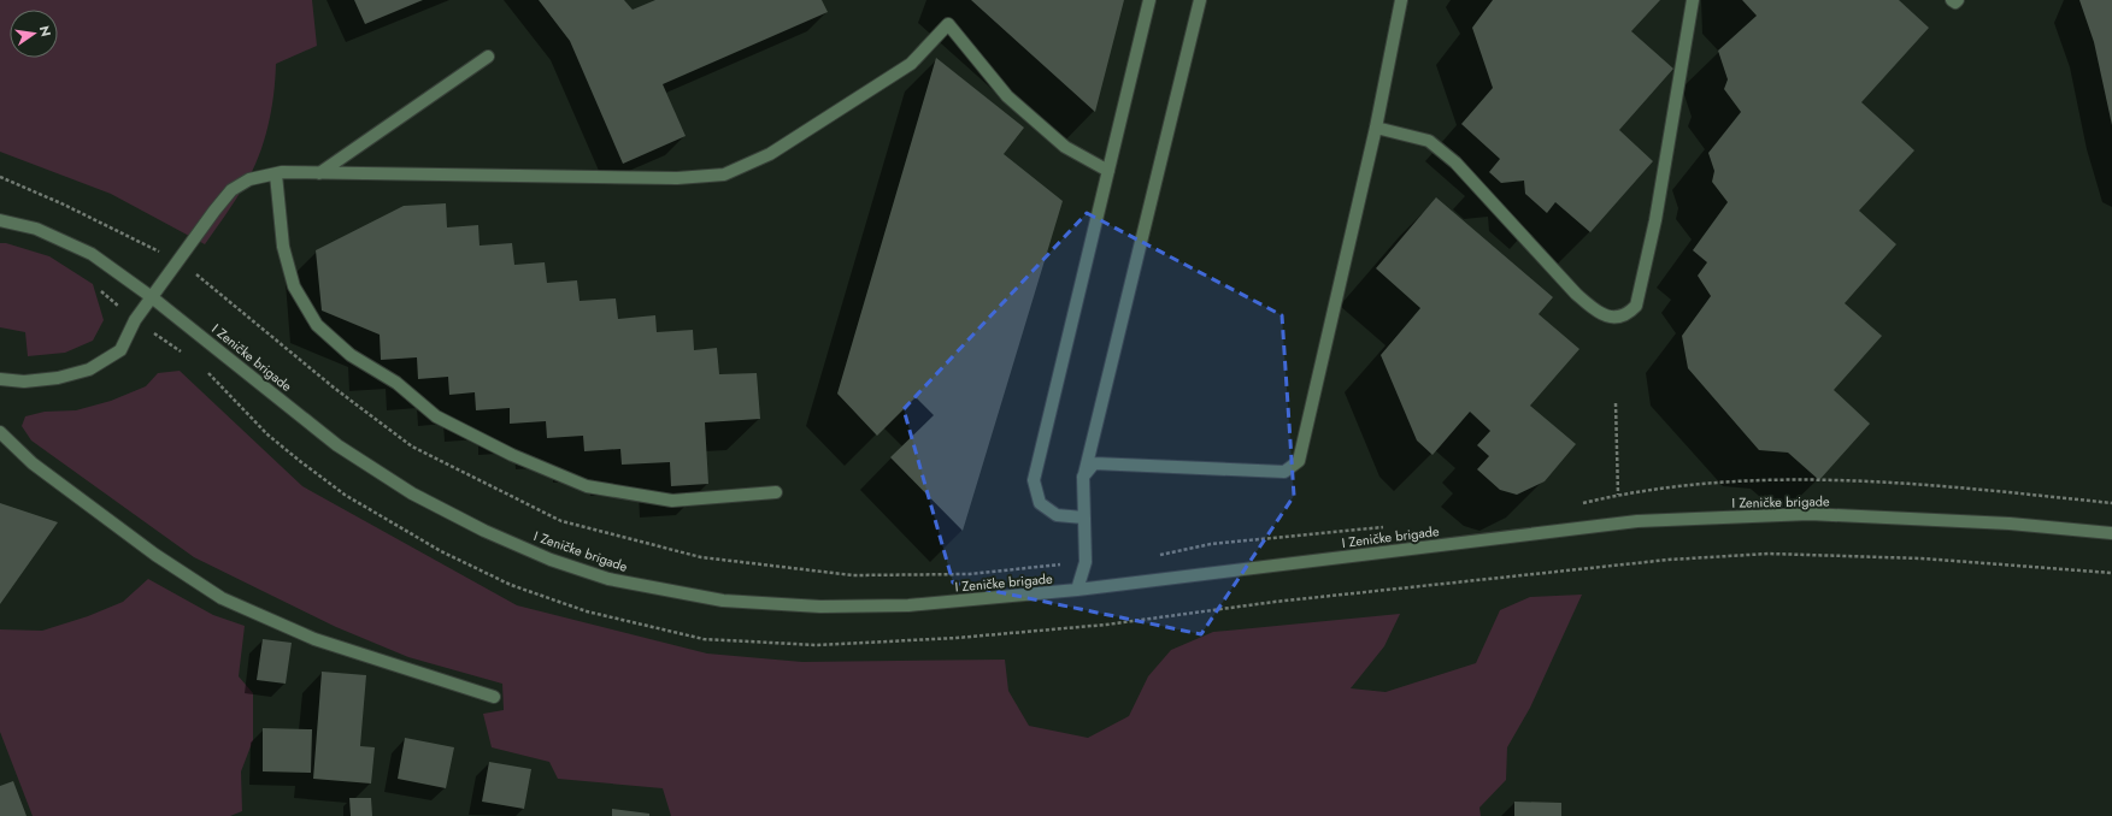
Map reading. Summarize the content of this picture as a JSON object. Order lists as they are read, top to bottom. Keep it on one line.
{"streets":{"street":["I Zeničke brigade"]},"north":"right"}
